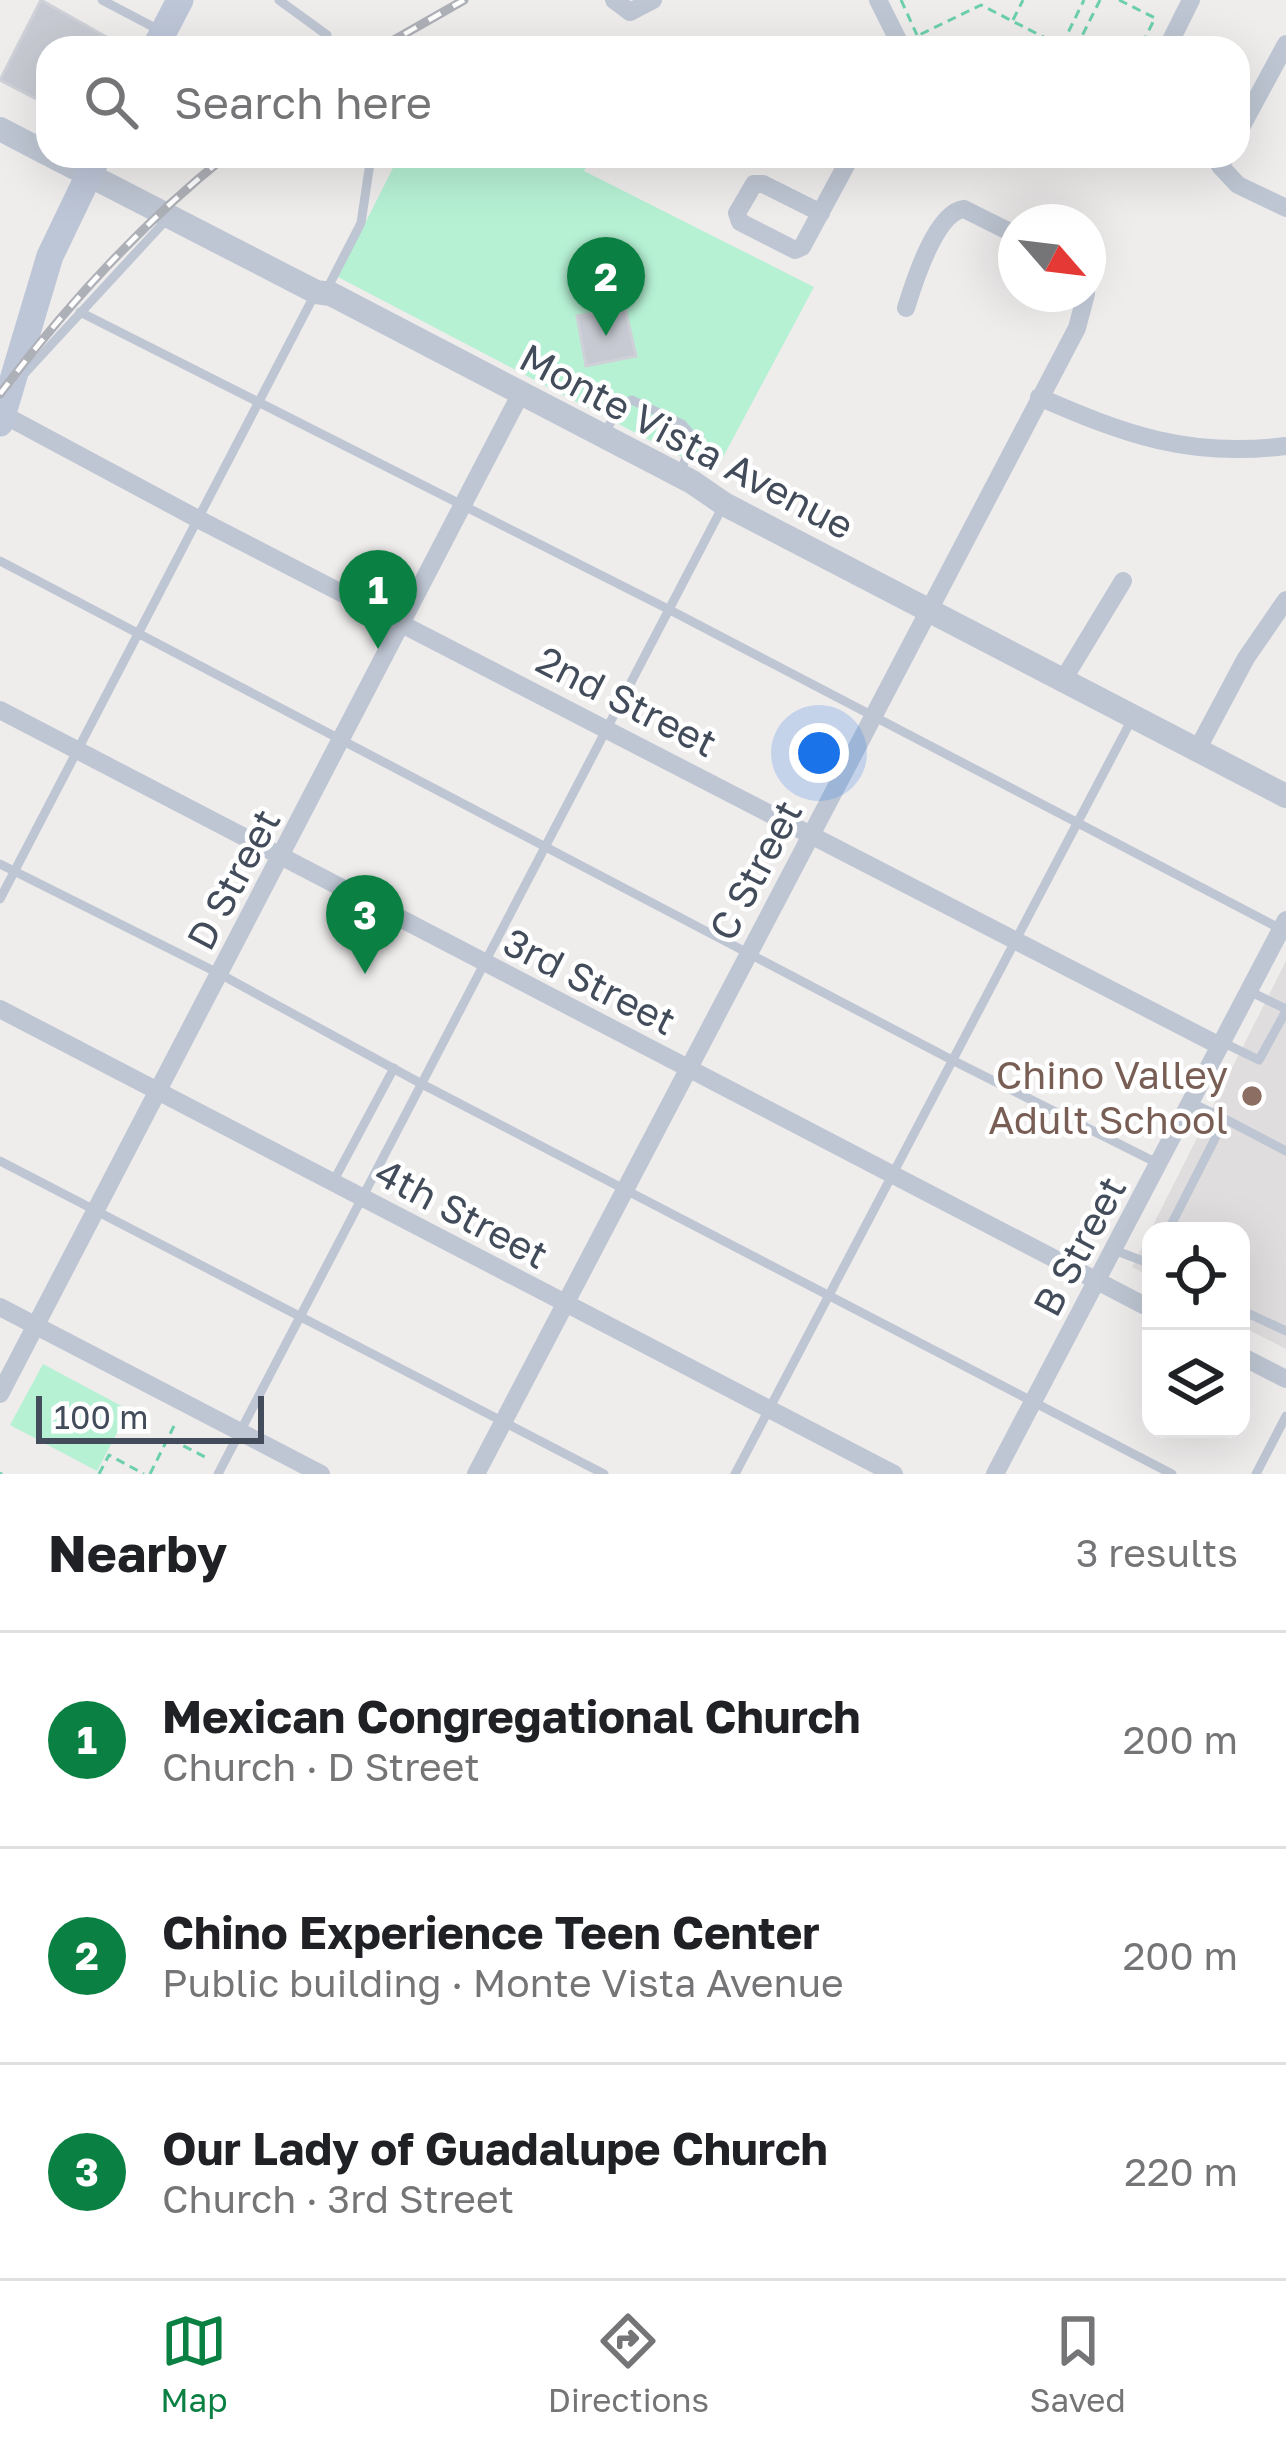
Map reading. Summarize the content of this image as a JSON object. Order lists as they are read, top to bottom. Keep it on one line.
{"streets":{"street":["Monte Vista Avenue","2nd Street","C Street","D Street","3rd Street","4th Street","B Street"]},"crossings":[["Monte Vista Avenue","C Street"],["Monte Vista Avenue","D Street"],["2nd Street","C Street"],["2nd Street","D Street"],["2nd Street","B Street"],["C Street","3rd Street"],["C Street","4th Street"],["D Street","3rd Street"],["D Street","4th Street"],["3rd Street","B Street"]],"places":["Chino Valley Adult School"],"scale_bar":"100 m","north":"bottom right","page":{"search":"Search here","pins":["2","1","3"],"scale":"100 m","heading":["Nearby","3 results"],"list":[{"mark":"1","name":"Mexican Congregational Church","note":"Church · D Street","value":"200 m"},{"mark":"2","name":"Chino Experience Teen Center","note":"Public building · Monte Vista Avenue","value":"200 m"},{"mark":"3","name":"Our Lady of Guadalupe Church","note":"Church · 3rd Street","value":"220 m"}],"nav":["Map","Directions","Saved"]}}
